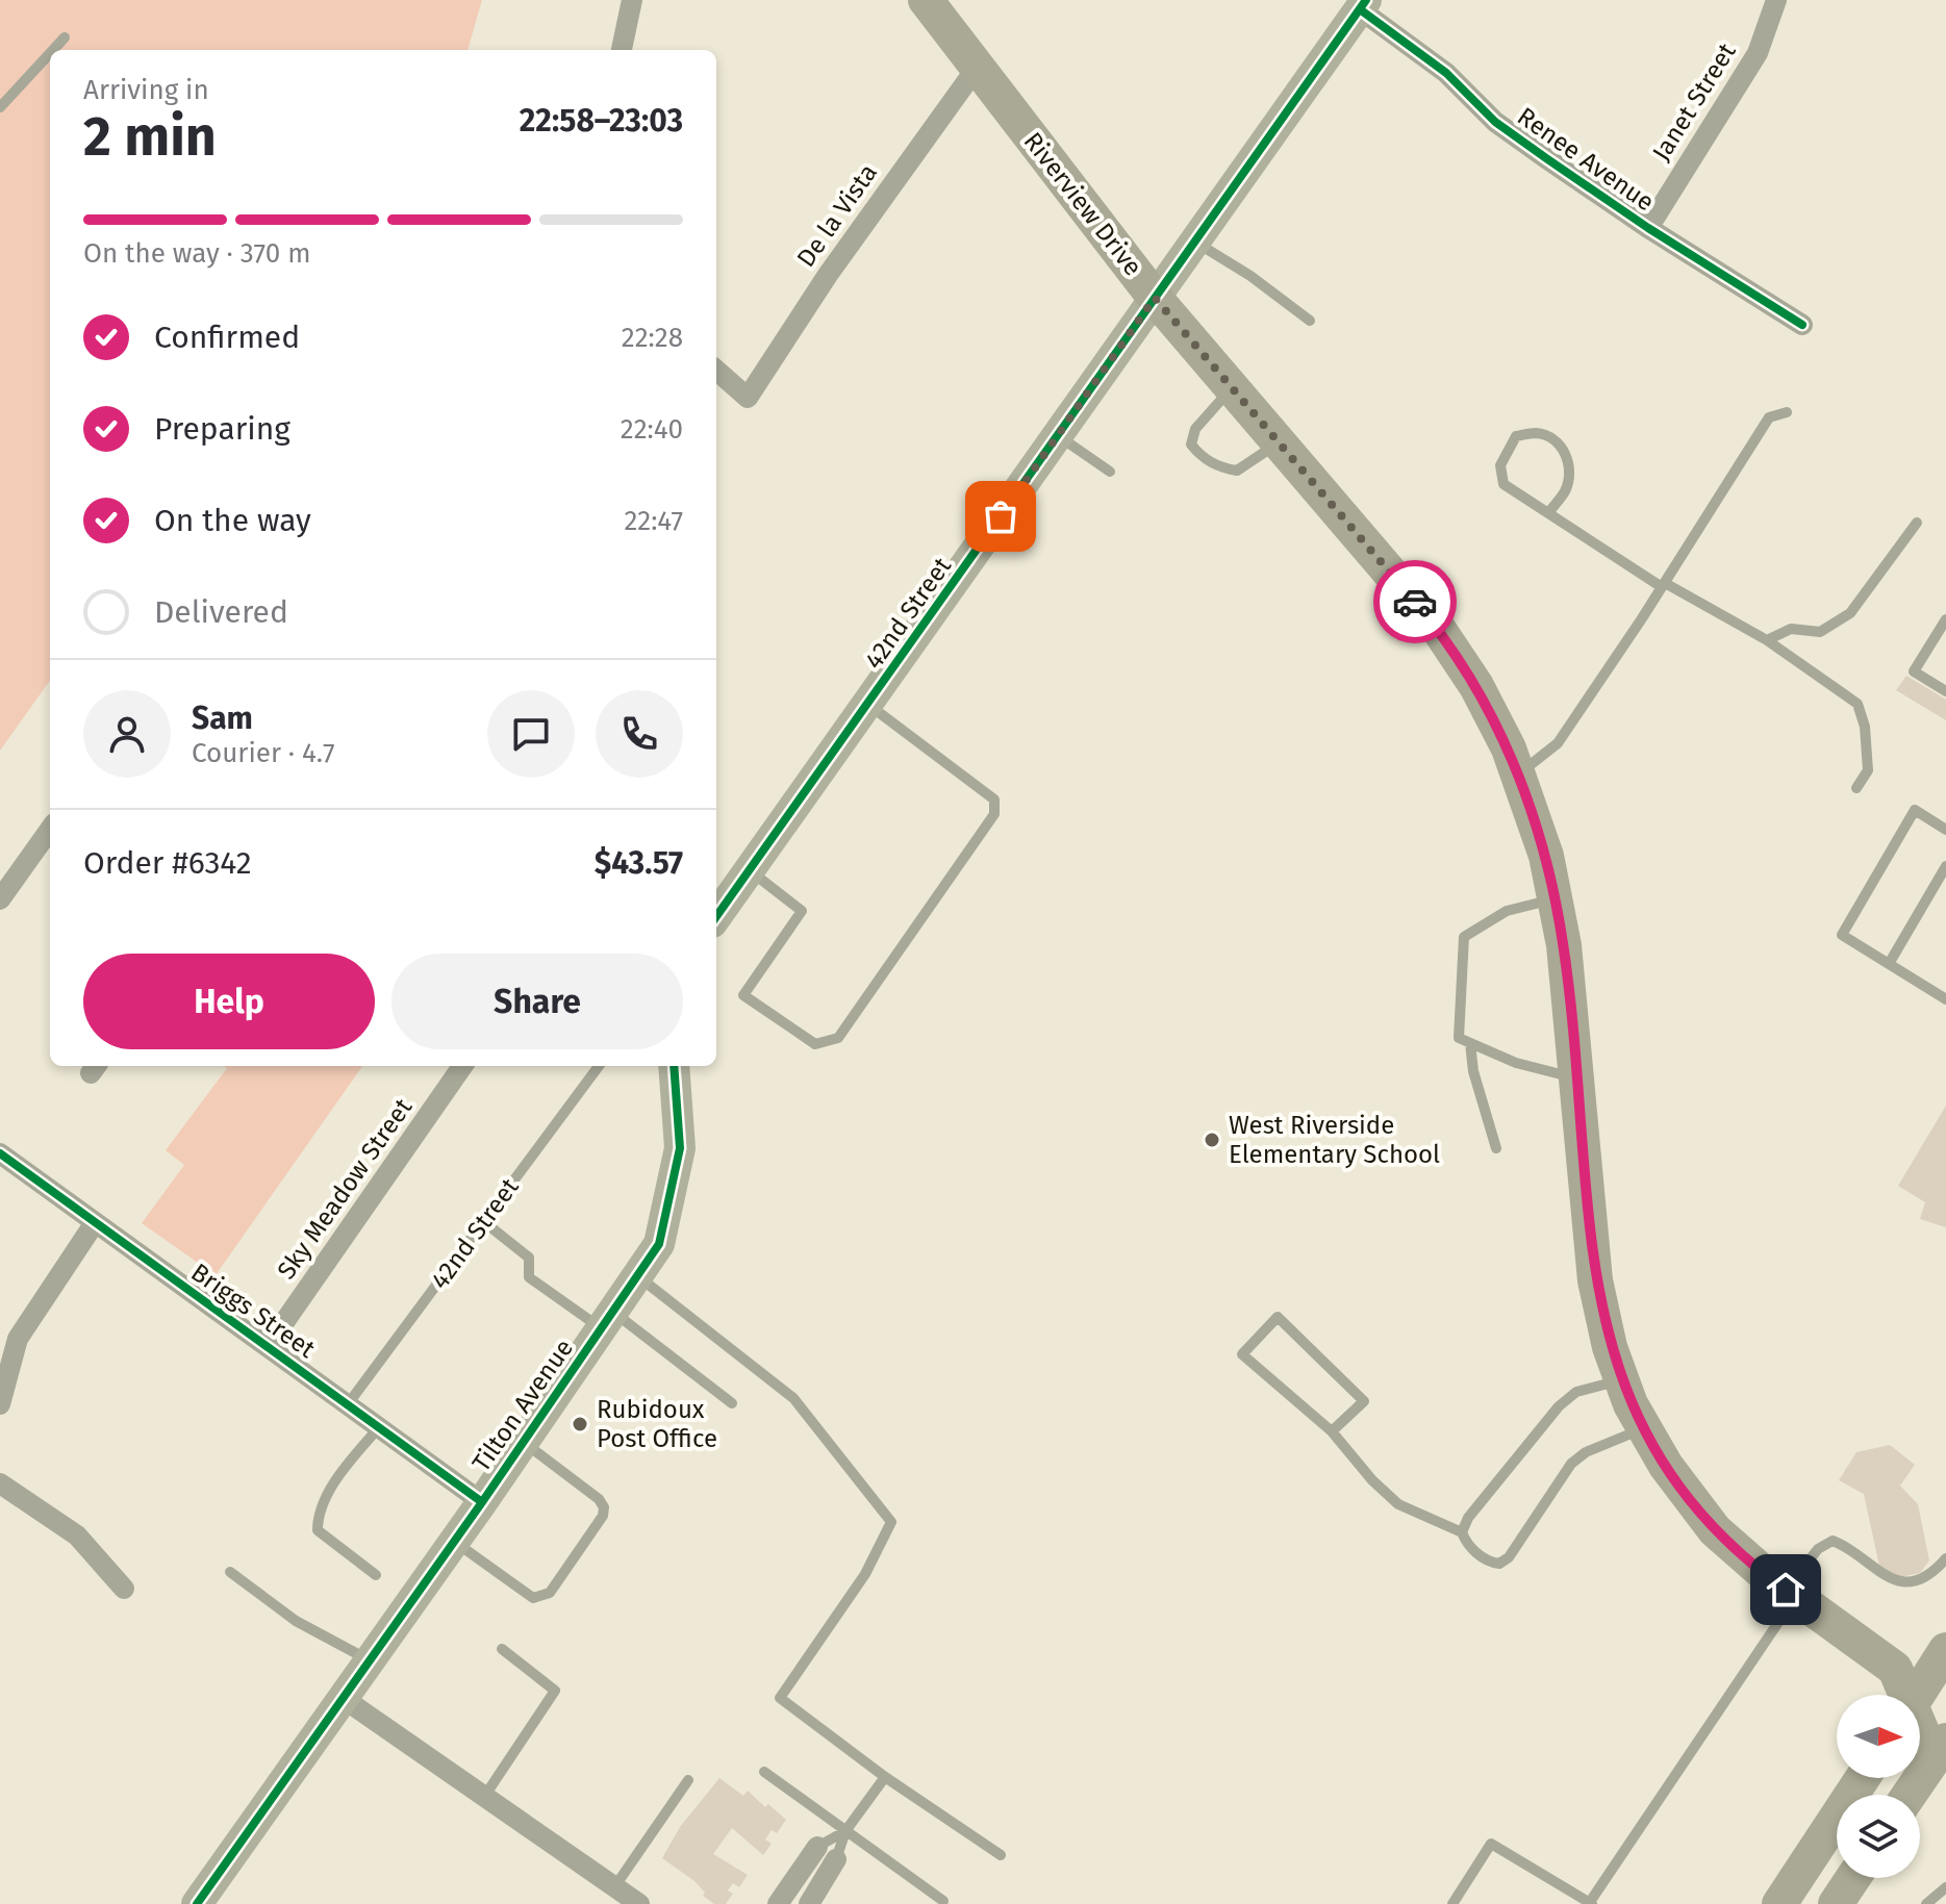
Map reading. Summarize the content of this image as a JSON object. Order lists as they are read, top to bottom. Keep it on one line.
{"streets":{"main road":["Riverview Drive"],"street":["Janet Street","Renee Avenue","De la Vista","42nd Street","Sky Meadow Street","Briggs Street","Tilton Avenue"]},"crossings":[["Janet Street","Renee Avenue"],["Renee Avenue","42nd Street"],["Riverview Drive","De la Vista"],["Riverview Drive","42nd Street"],["42nd Street","Briggs Street"],["Sky Meadow Street","Briggs Street"],["Briggs Street","Tilton Avenue"]],"places":["West Riverside Elementary School","Rubidoux Post Office"],"north":"right","page":{"heading":["2 min","Arriving in","22:58–23:03"],"panel":["Sam","Courier · 4.7","Order #6342","$43.57"],"bar":"On the way · 370 m","list":[["Confirmed","22:28"],["Preparing","22:40"],["On the way","22:47"],"Delivered"],"buttons":["Help","Share"]}}
